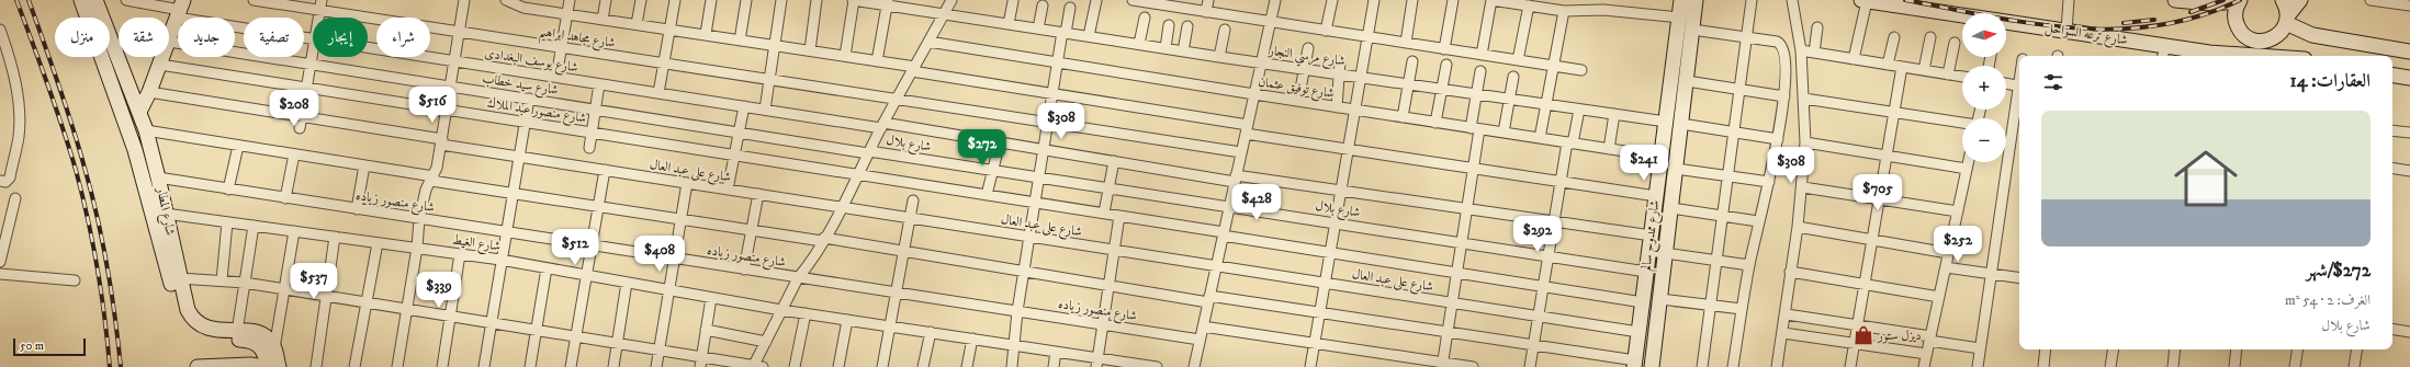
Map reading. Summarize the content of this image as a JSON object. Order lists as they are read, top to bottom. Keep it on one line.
{"streets":{"main road":["شارع ترعه السواحل","شارع المطار","شارع ممدوح سالم"],"street":["شارع مجاهد ابراهيم","شارع مرسي النجار","شارع يوسف البغدادى","شارع سيد خطاب","شارع توفيق عثمان","شارع منصور عبد الملاك","شارع بلال","شارع على عبد العال","شارع منصور زياده","شارع الغيط"]},"crossings":[["شارع مرسي النجار","شارع ممدوح سالم"],["شارع يوسف البغدادى","شارع ممدوح سالم"],["شارع سيد خطاب","شارع بلال"],["شارع توفيق عثمان","شارع ممدوح سالم"],["شارع منصور عبد الملاك","شارع ممدوح سالم"],["شارع بلال","شارع ممدوح سالم"],["شارع على عبد العال","شارع ممدوح سالم"],["شارع منصور زياده","شارع المطار"],["شارع المطار","شارع الغيط"]],"places":{"shop":["ديزل ستور"]},"scale_bar":"50 m","north":"right","page":{"map_buttons":["+","−"],"chip":["شراء","إيجار","تصفية","جديد","شقة","منزل"],"heading":"العقارات: 14","price":["$516","$208","$308","$272","$241","$308","$705","$428","$292","$252","$512","$408","$537","$339"],"list":[{"name":"$272/شهر","note":"الغرف: 2 · 54 m² · شارع بلال"}],"scale":"50 m"}}
